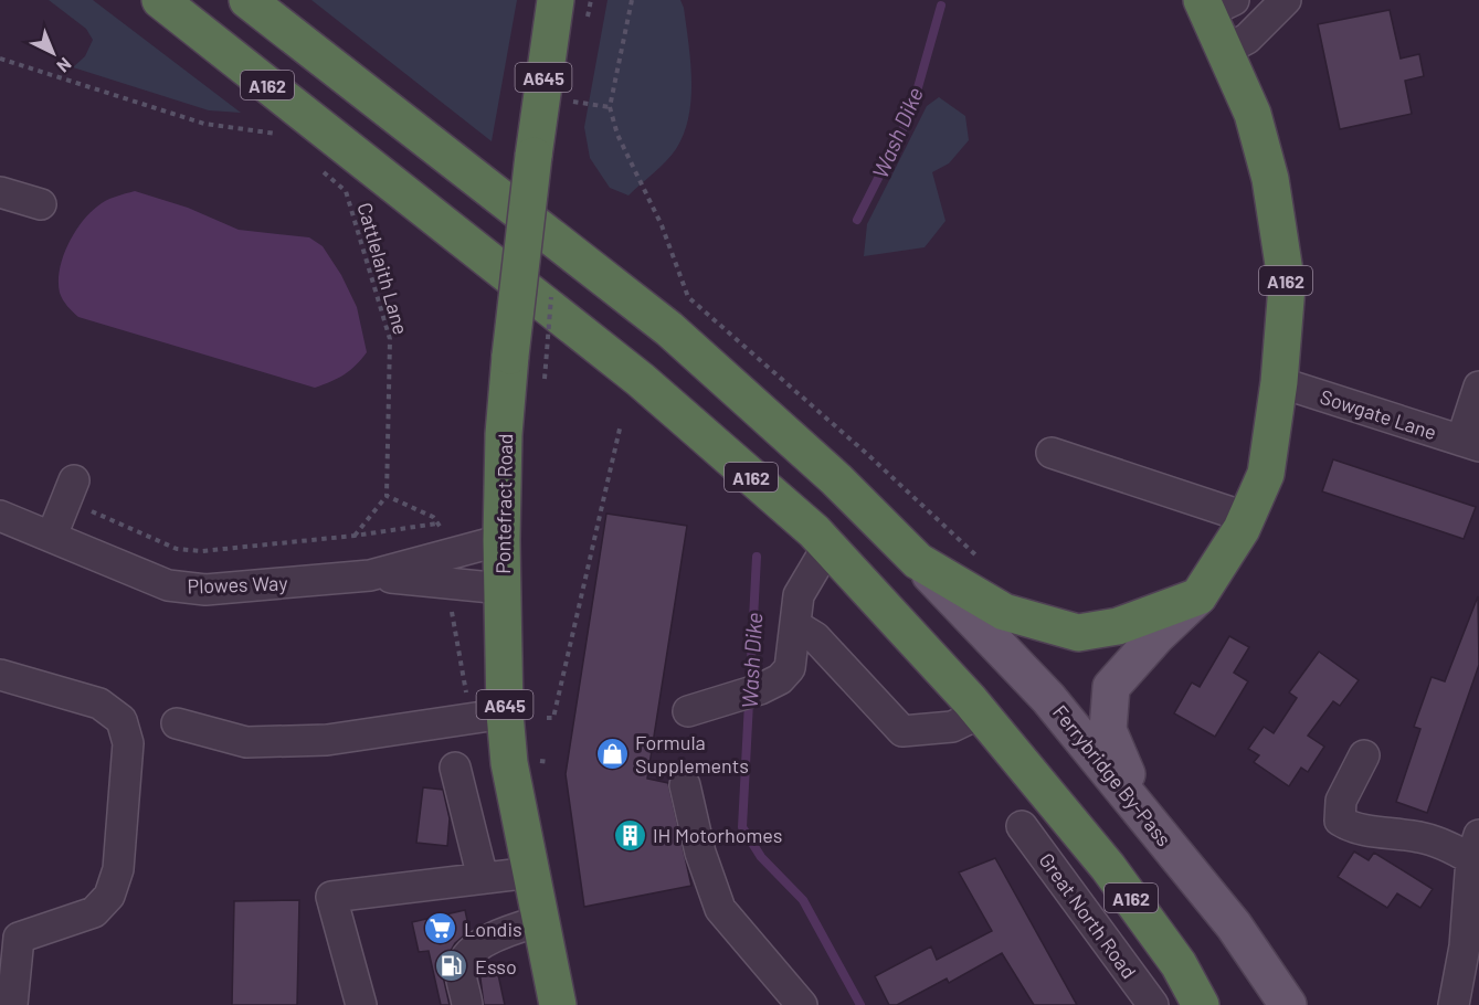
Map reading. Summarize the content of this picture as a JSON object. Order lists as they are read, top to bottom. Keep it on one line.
{"streets":{"highway":["A645","A162","Pontefract Road"],"main road":["Ferrybridge By-Pass"],"street":["Sowgate Lane","Plowes Way","Great North Road"],"path":["Cattlelaith Lane"]},"crossings":[["A162","Sowgate Lane"],["A162","Ferrybridge By-Pass"],["Pontefract Road","Plowes Way"]],"water":["Wash Dike"],"places":{"shop":["Formula Supplements"],"building":["IH Motorhomes"],"supermarket":["Londis"],"fuel station":["Esso"]},"north":"bottom right"}
